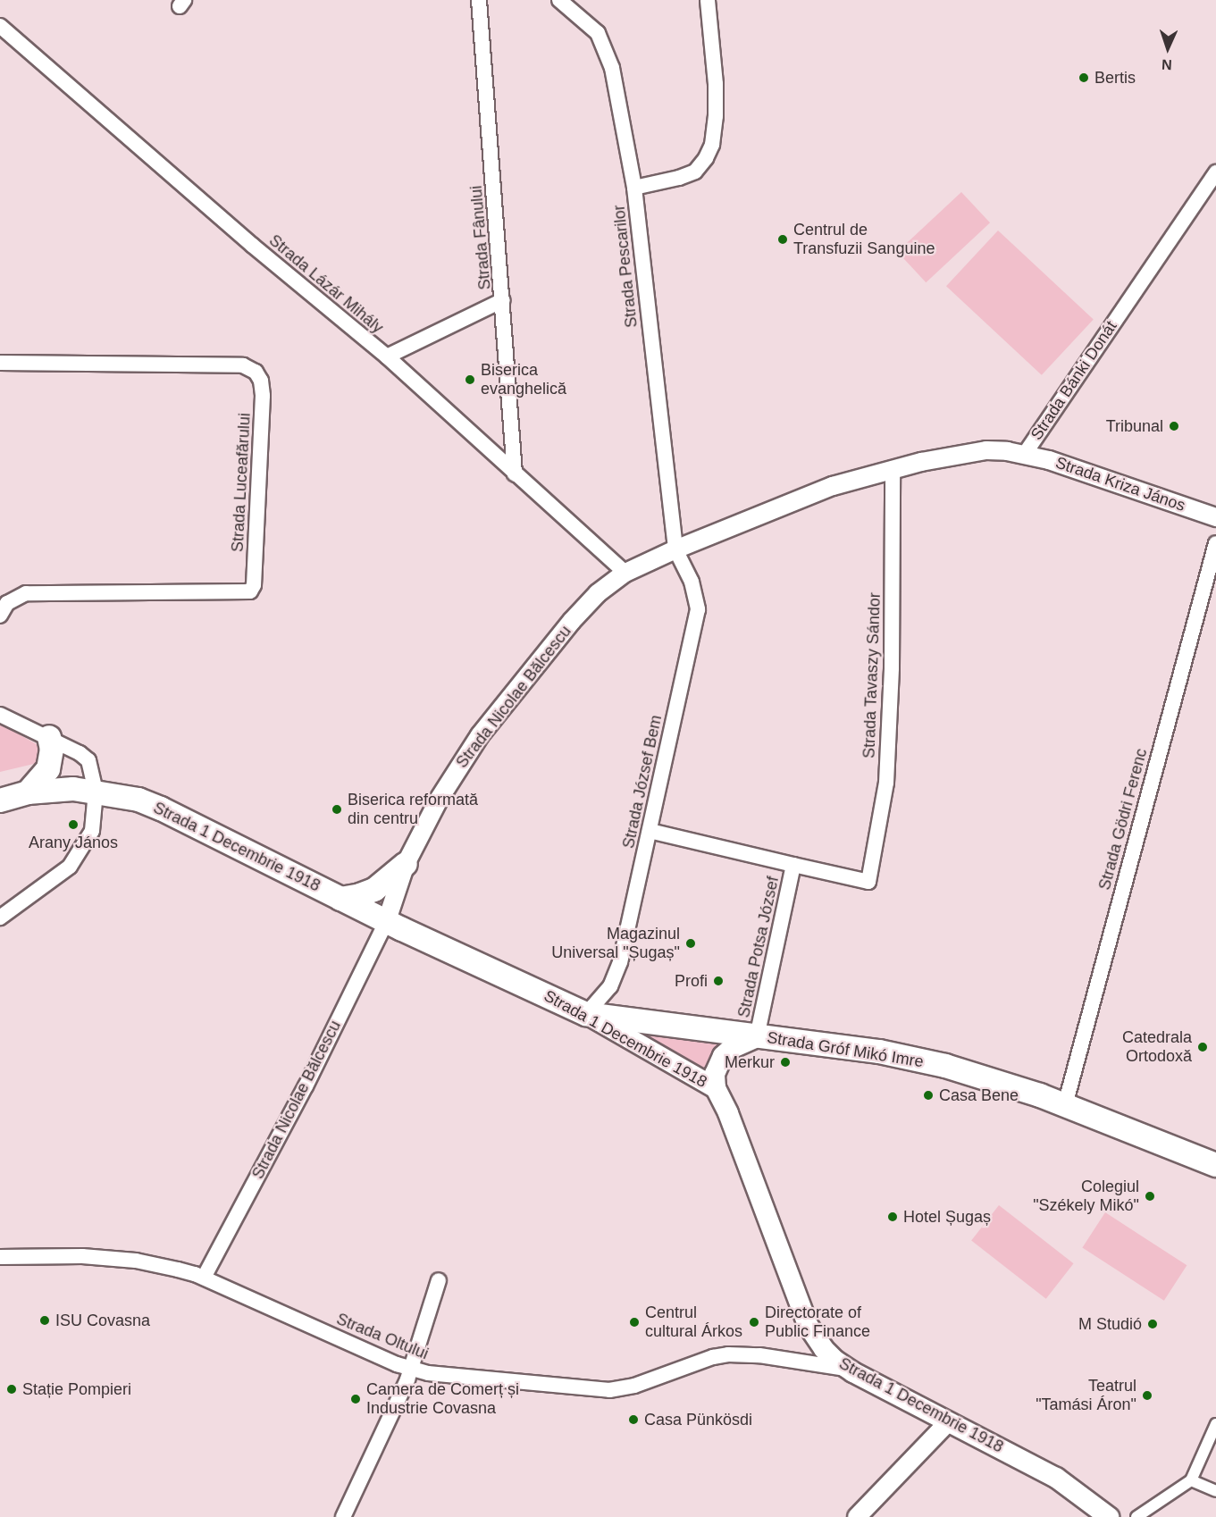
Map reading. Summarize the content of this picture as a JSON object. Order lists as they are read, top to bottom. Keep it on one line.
{"streets":{"main road":["Strada 1 Decembrie 1918","Strada Gróf Mikó Imre"],"street":["Strada Fânului","Strada Pescarilor","Strada Lázár Mihály","Strada Bánki Donát","Strada Luceafărului","Strada Kriza János","Strada Tavaszy Sándor","Strada Nicolae Bălcescu","Strada József Bem","Strada Gödri Ferenc","Strada Potsa József","Strada Oltului"]},"crossings":[["Strada Fânului","Strada Lázár Mihály"],["Strada Pescarilor","Strada Bánki Donát"],["Strada Pescarilor","Strada József Bem"],["Strada Lázár Mihály","Strada Bánki Donát"],["Strada Lázár Mihály","Strada Nicolae Bălcescu"],["Strada Bánki Donát","Strada Kriza János"],["Strada Bánki Donát","Strada Tavaszy Sándor"],["Strada Bánki Donát","Strada Nicolae Bălcescu"],["Strada Bánki Donát","Strada József Bem"],["Strada Tavaszy Sándor","Strada Potsa József"],["Strada Nicolae Bălcescu","Strada 1 Decembrie 1918"],["Strada Nicolae Bălcescu","Strada Oltului"],["Strada József Bem","Strada 1 Decembrie 1918"],["Strada József Bem","Strada Potsa József"],["Strada József Bem","Strada Gróf Mikó Imre"],["Strada Gödri Ferenc","Strada Gróf Mikó Imre"],["Strada 1 Decembrie 1918","Strada Gróf Mikó Imre"],["Strada 1 Decembrie 1918","Strada Oltului"],["Strada Potsa József","Strada Gróf Mikó Imre"]],"places":["Bertis","Centrul de Transfuzii Sanguine","Biserica evanghelică","Tribunal","Biserica reformată din centru","Arany János","Magazinul Universal \"Șugaș\"","Profi","Catedrala Ortodoxă","Merkur","Casa Bene","Colegiul \"Székely Mikó\"","Hotel Șugaș","ISU Covasna","Centrul cultural Árkos","Directorate of Public Finance","M Studió","Stație Pompieri","Teatrul \"Tamási Áron\"","Camera de Comerț și Industrie Covasna","Casa Pünkösdi"],"north":"bottom"}
